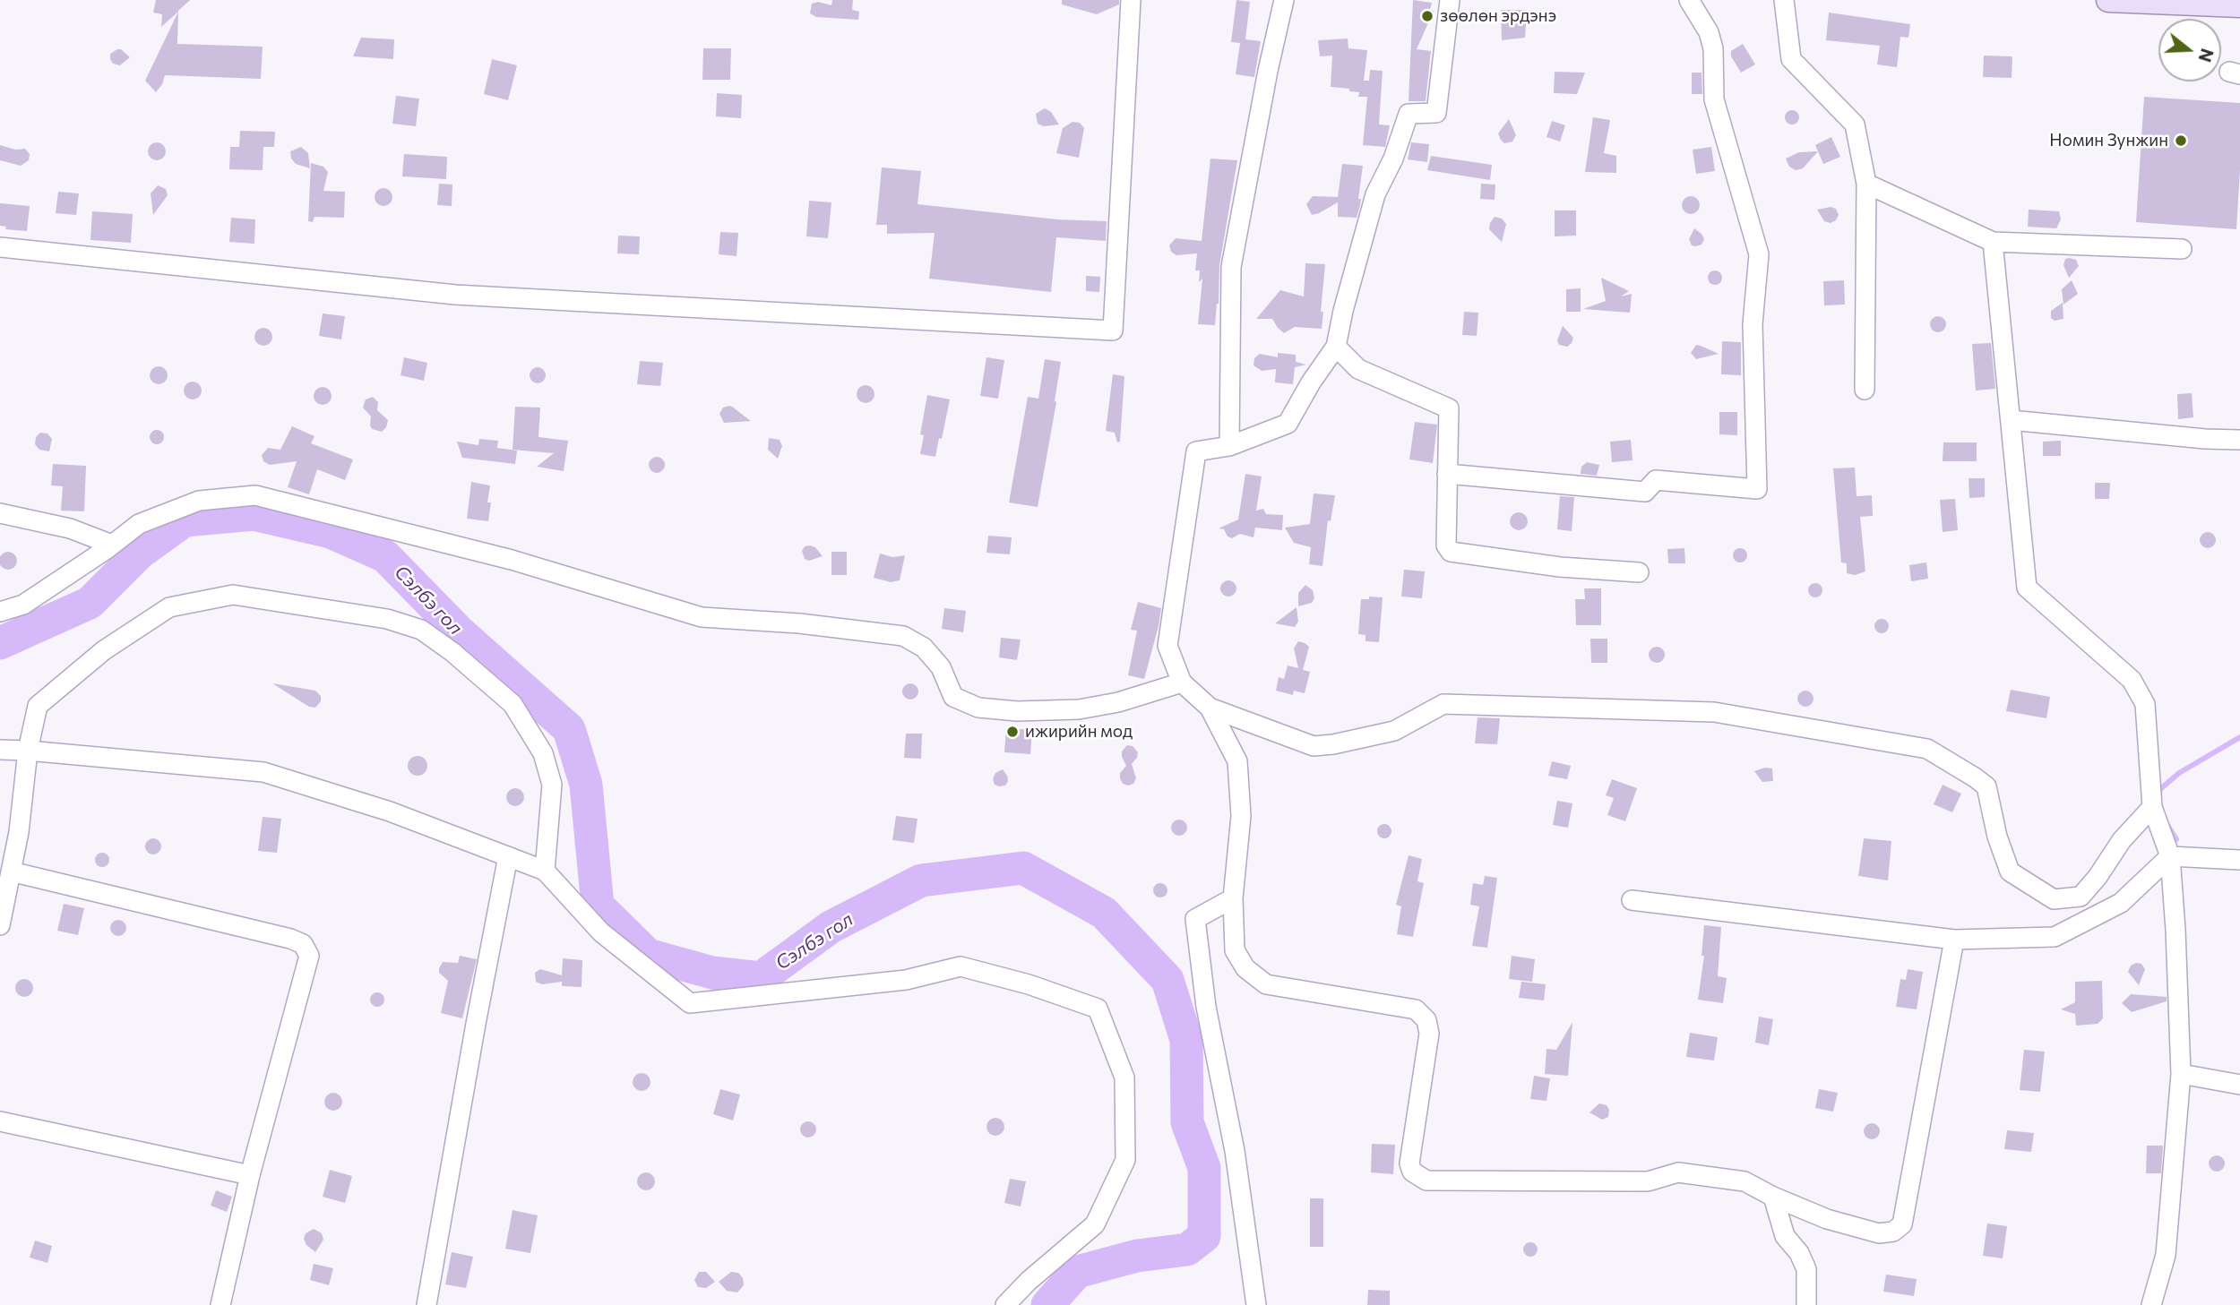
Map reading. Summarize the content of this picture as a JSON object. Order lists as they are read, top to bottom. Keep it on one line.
{"water":["Сэлбэ гол"],"places":["зөөлөн эрдэнэ","Номин Зунжин","ижирийн мод"],"north":"right"}
